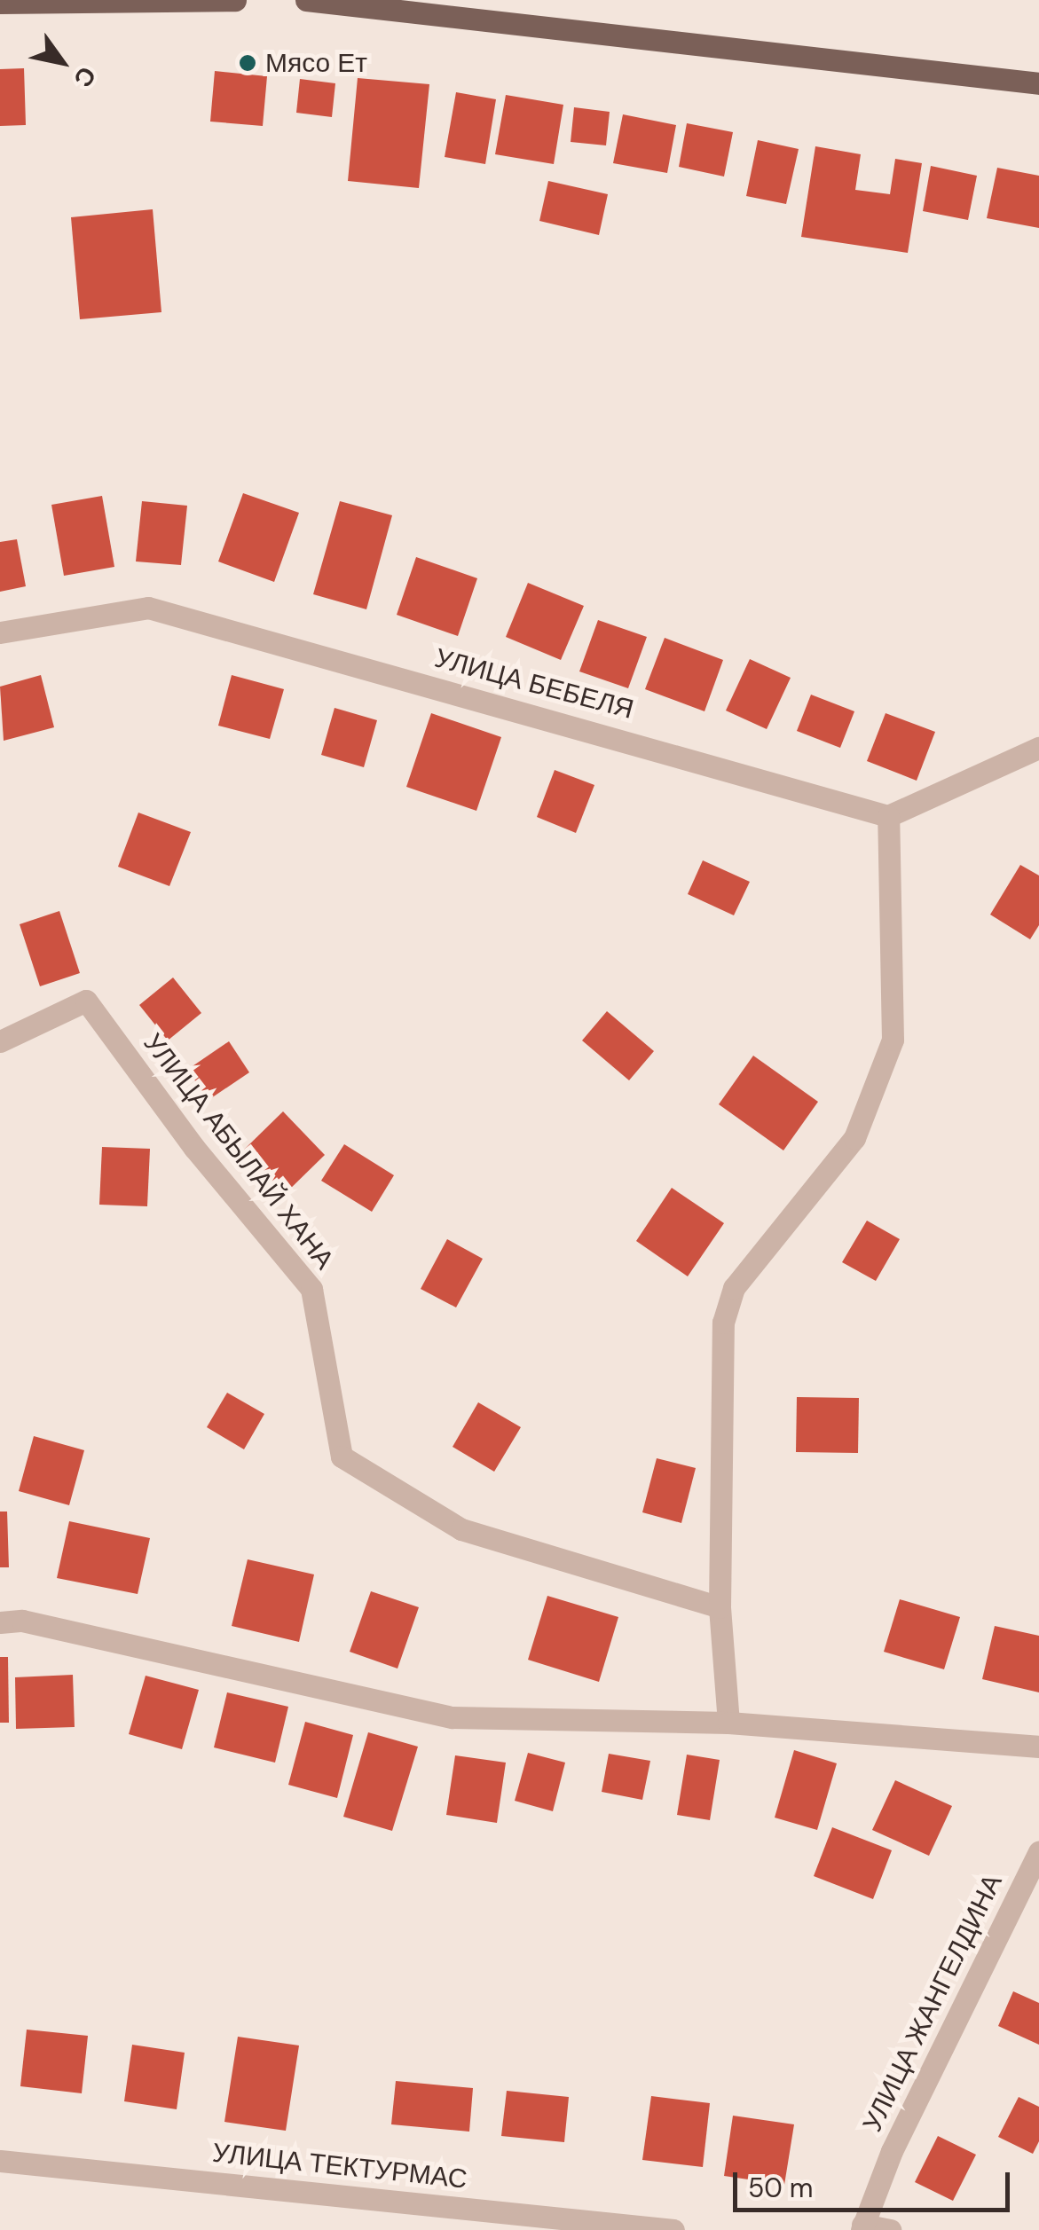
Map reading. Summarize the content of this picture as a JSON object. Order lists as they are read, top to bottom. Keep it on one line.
{"streets":{"street":["УЛИЦА БЕБЕЛЯ","УЛИЦА АБЫЛАЙ ХАНА","УЛИЦА ЖАНГЕЛДИНА","УЛИЦА ТЕКТУРМАС"]},"places":["Мясо Ет"],"scale_bar":"50 m","north":"bottom right"}
